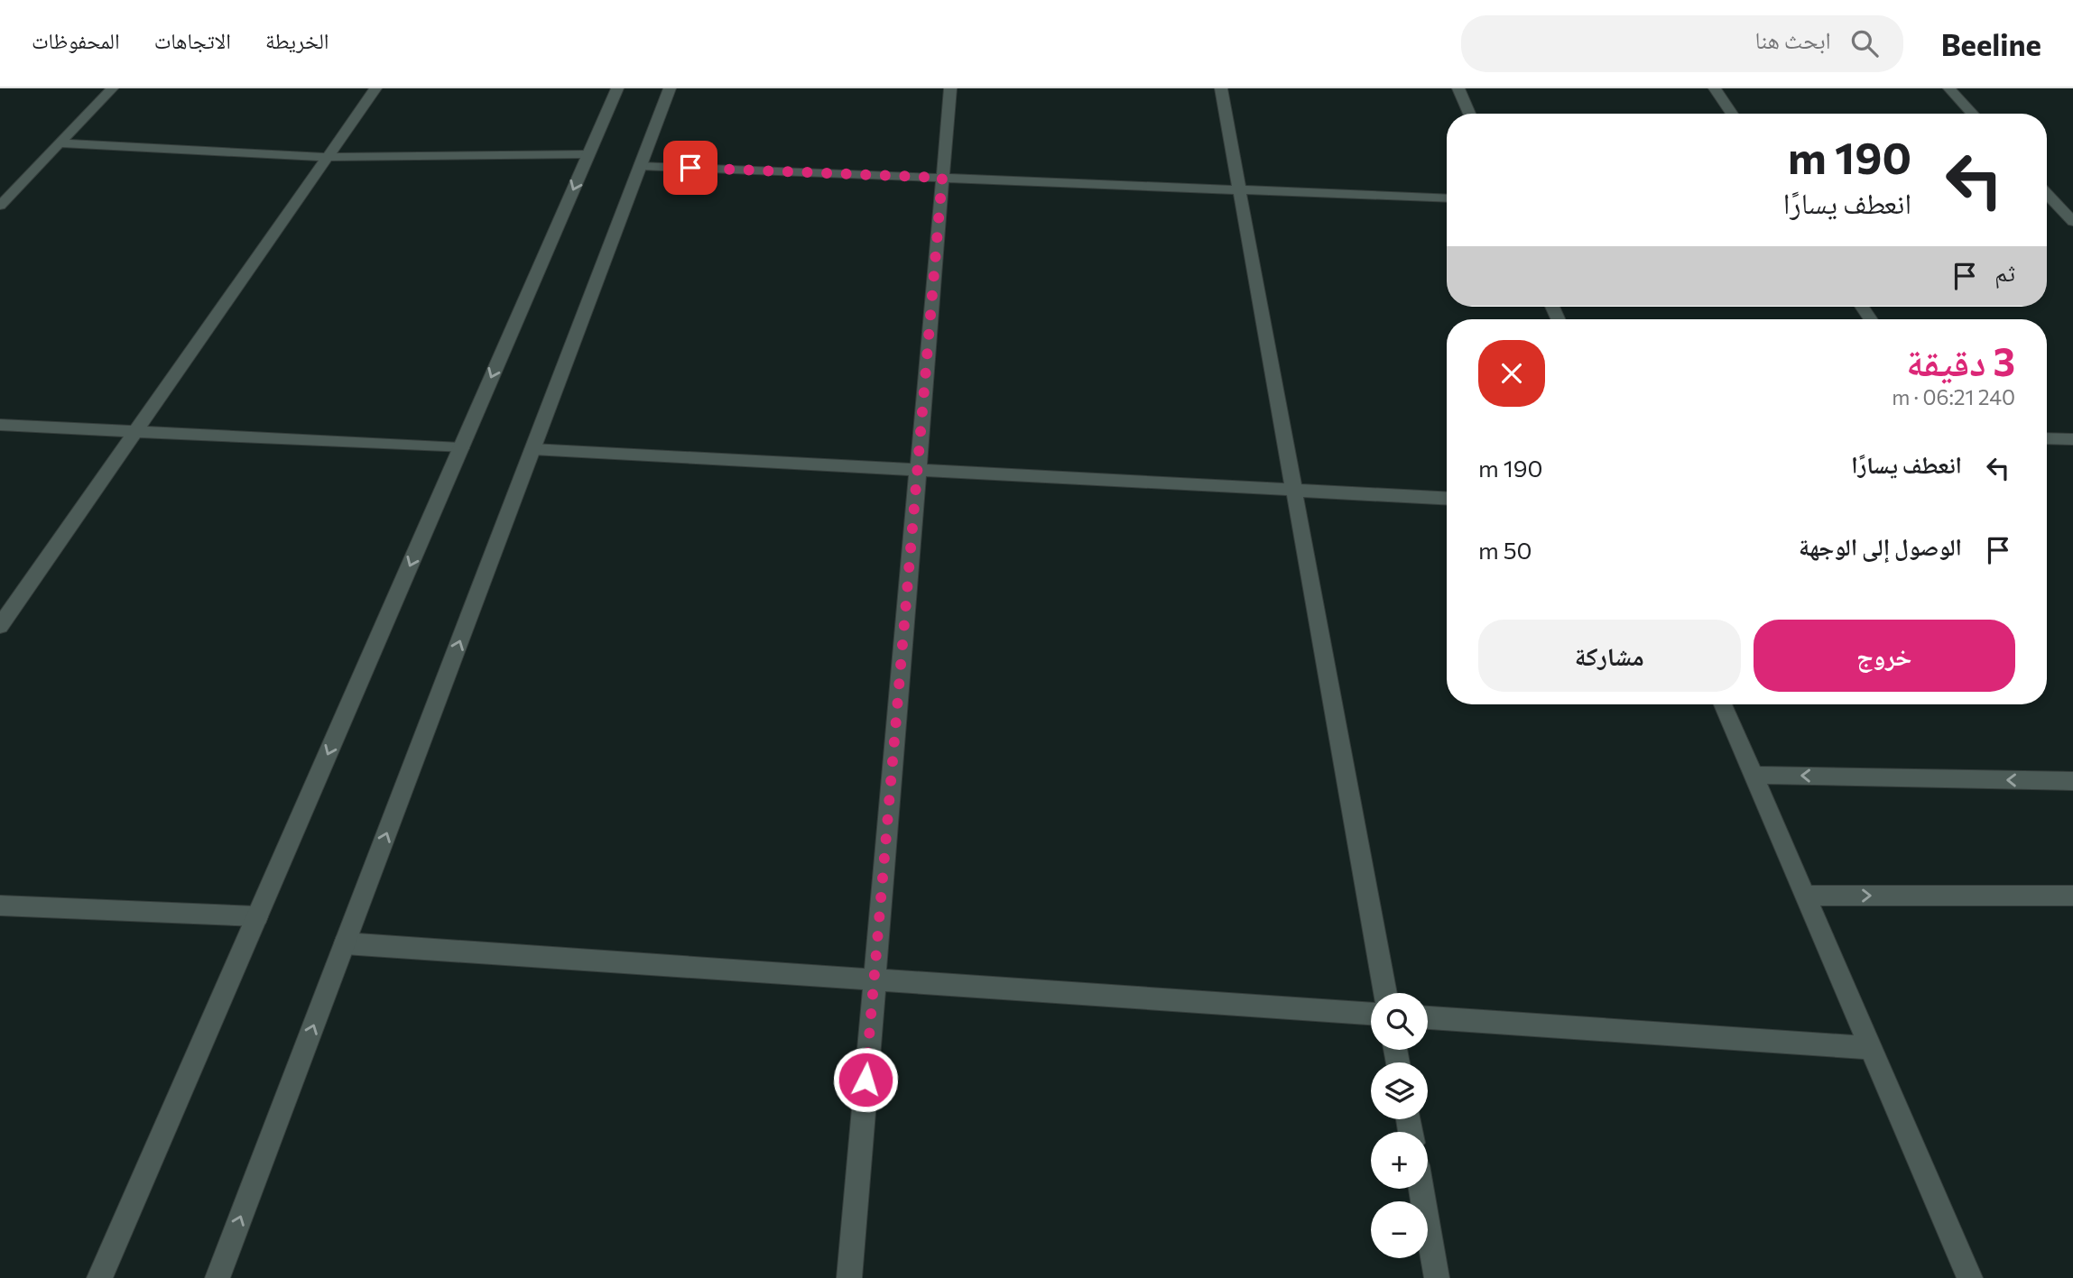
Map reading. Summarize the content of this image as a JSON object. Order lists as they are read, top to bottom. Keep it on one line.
{"page":{"header":"Beeline","search":"ابحث هنا","nav":["الخريطة","الاتجاهات","المحفوظات"],"turn":["190 m","انعطف يسارًا"],"then":"ثم","heading":["3 دقيقة","240 m · 06:21"],"list":[{"name":"انعطف يسارًا","value":"190 m"},{"name":"الوصول إلى الوجهة","value":"50 m"}],"buttons":["خروج","مشاركة"],"map_buttons":["+","−"]}}
